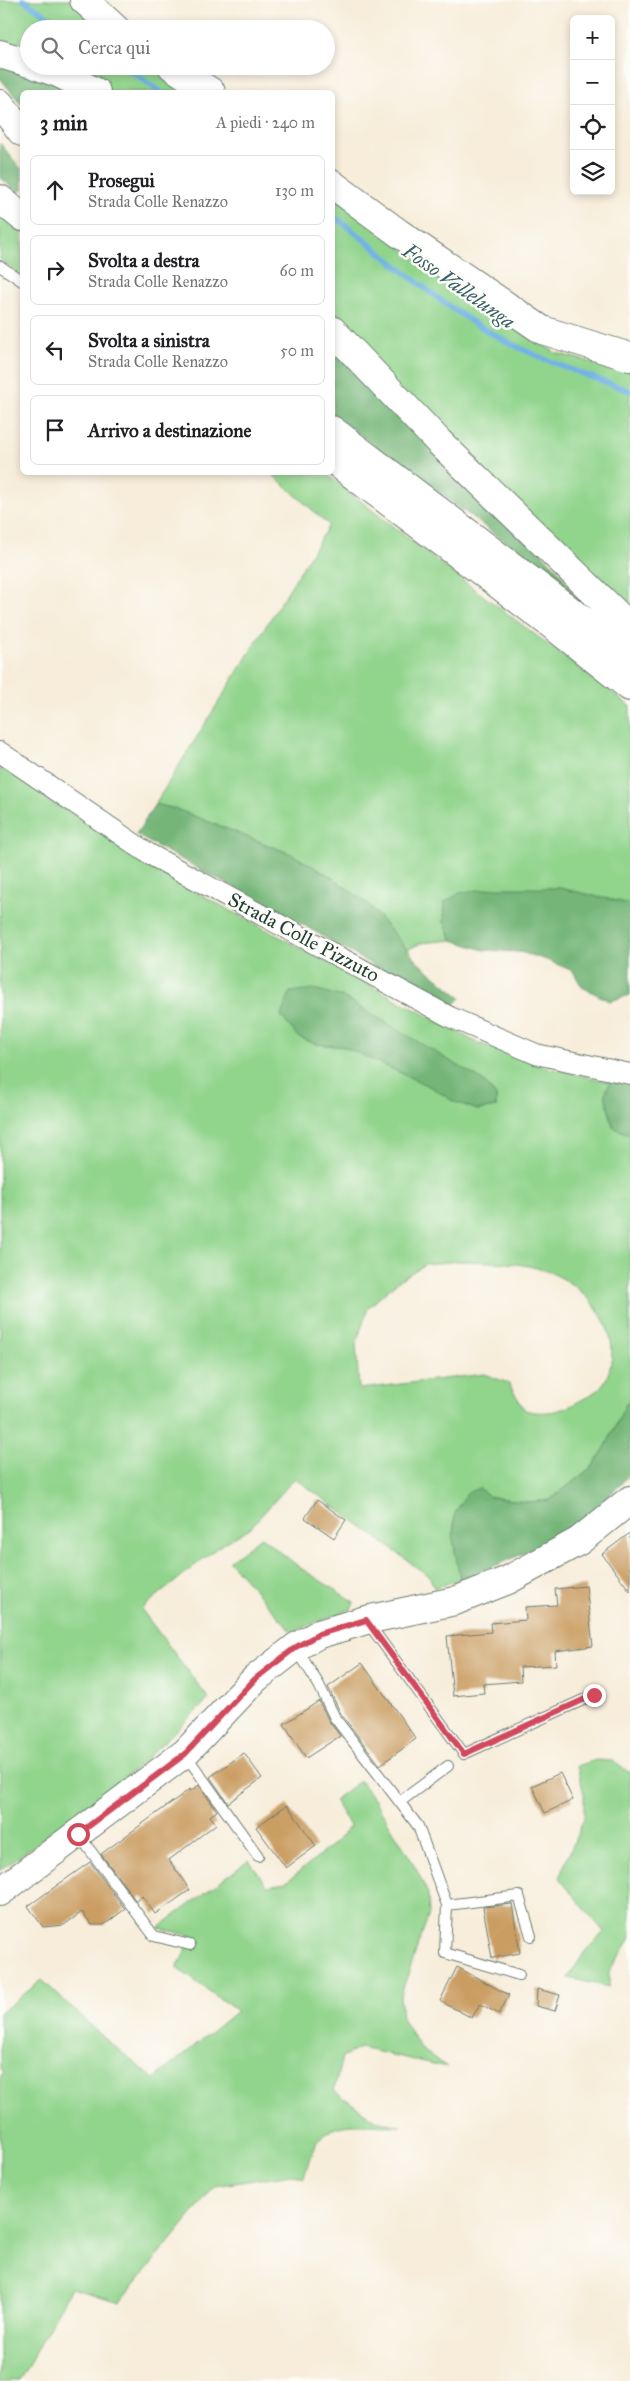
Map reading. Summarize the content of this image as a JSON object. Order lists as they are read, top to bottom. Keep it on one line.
{"streets":{"street":["Strada Colle Pizzuto"]},"water":["Fosso Vallelunga"],"page":{"map_buttons":["+","−"],"search":"Cerca qui","heading":["3 min","A piedi · 240 m"],"list":[["Prosegui","Strada Colle Renazzo","130 m"],["Svolta a destra","Strada Colle Renazzo","60 m"],["Svolta a sinistra","Strada Colle Renazzo","50 m"],"Arrivo a destinazione"]}}
